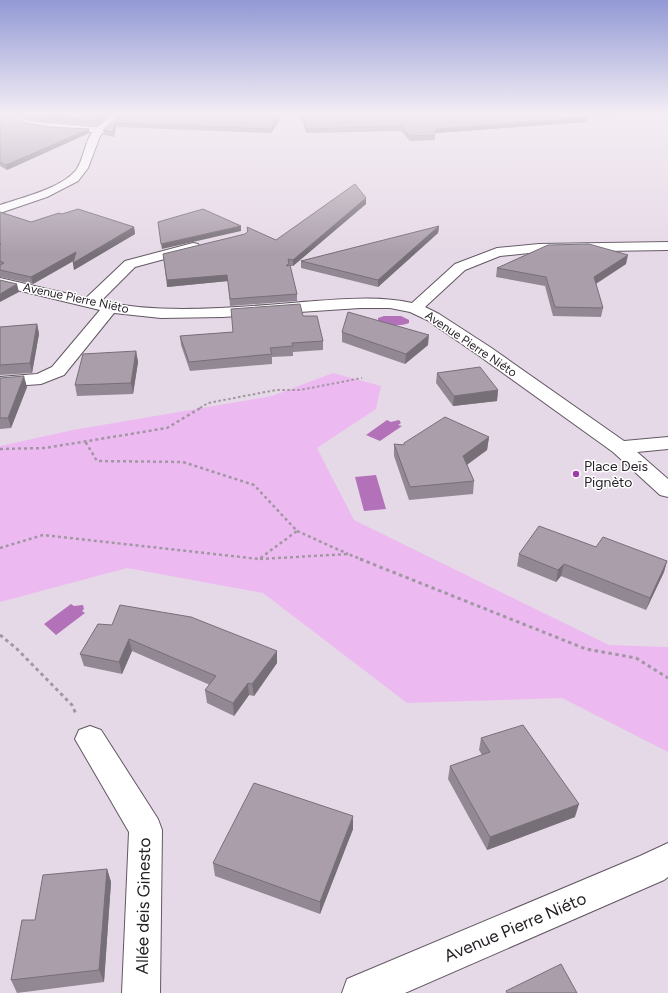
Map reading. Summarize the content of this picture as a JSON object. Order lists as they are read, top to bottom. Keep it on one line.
{"streets":{"street":["Avenue Pierre Niéto","Allée deis Ginesto"]},"places":["Place Deïs Pignèto"]}
